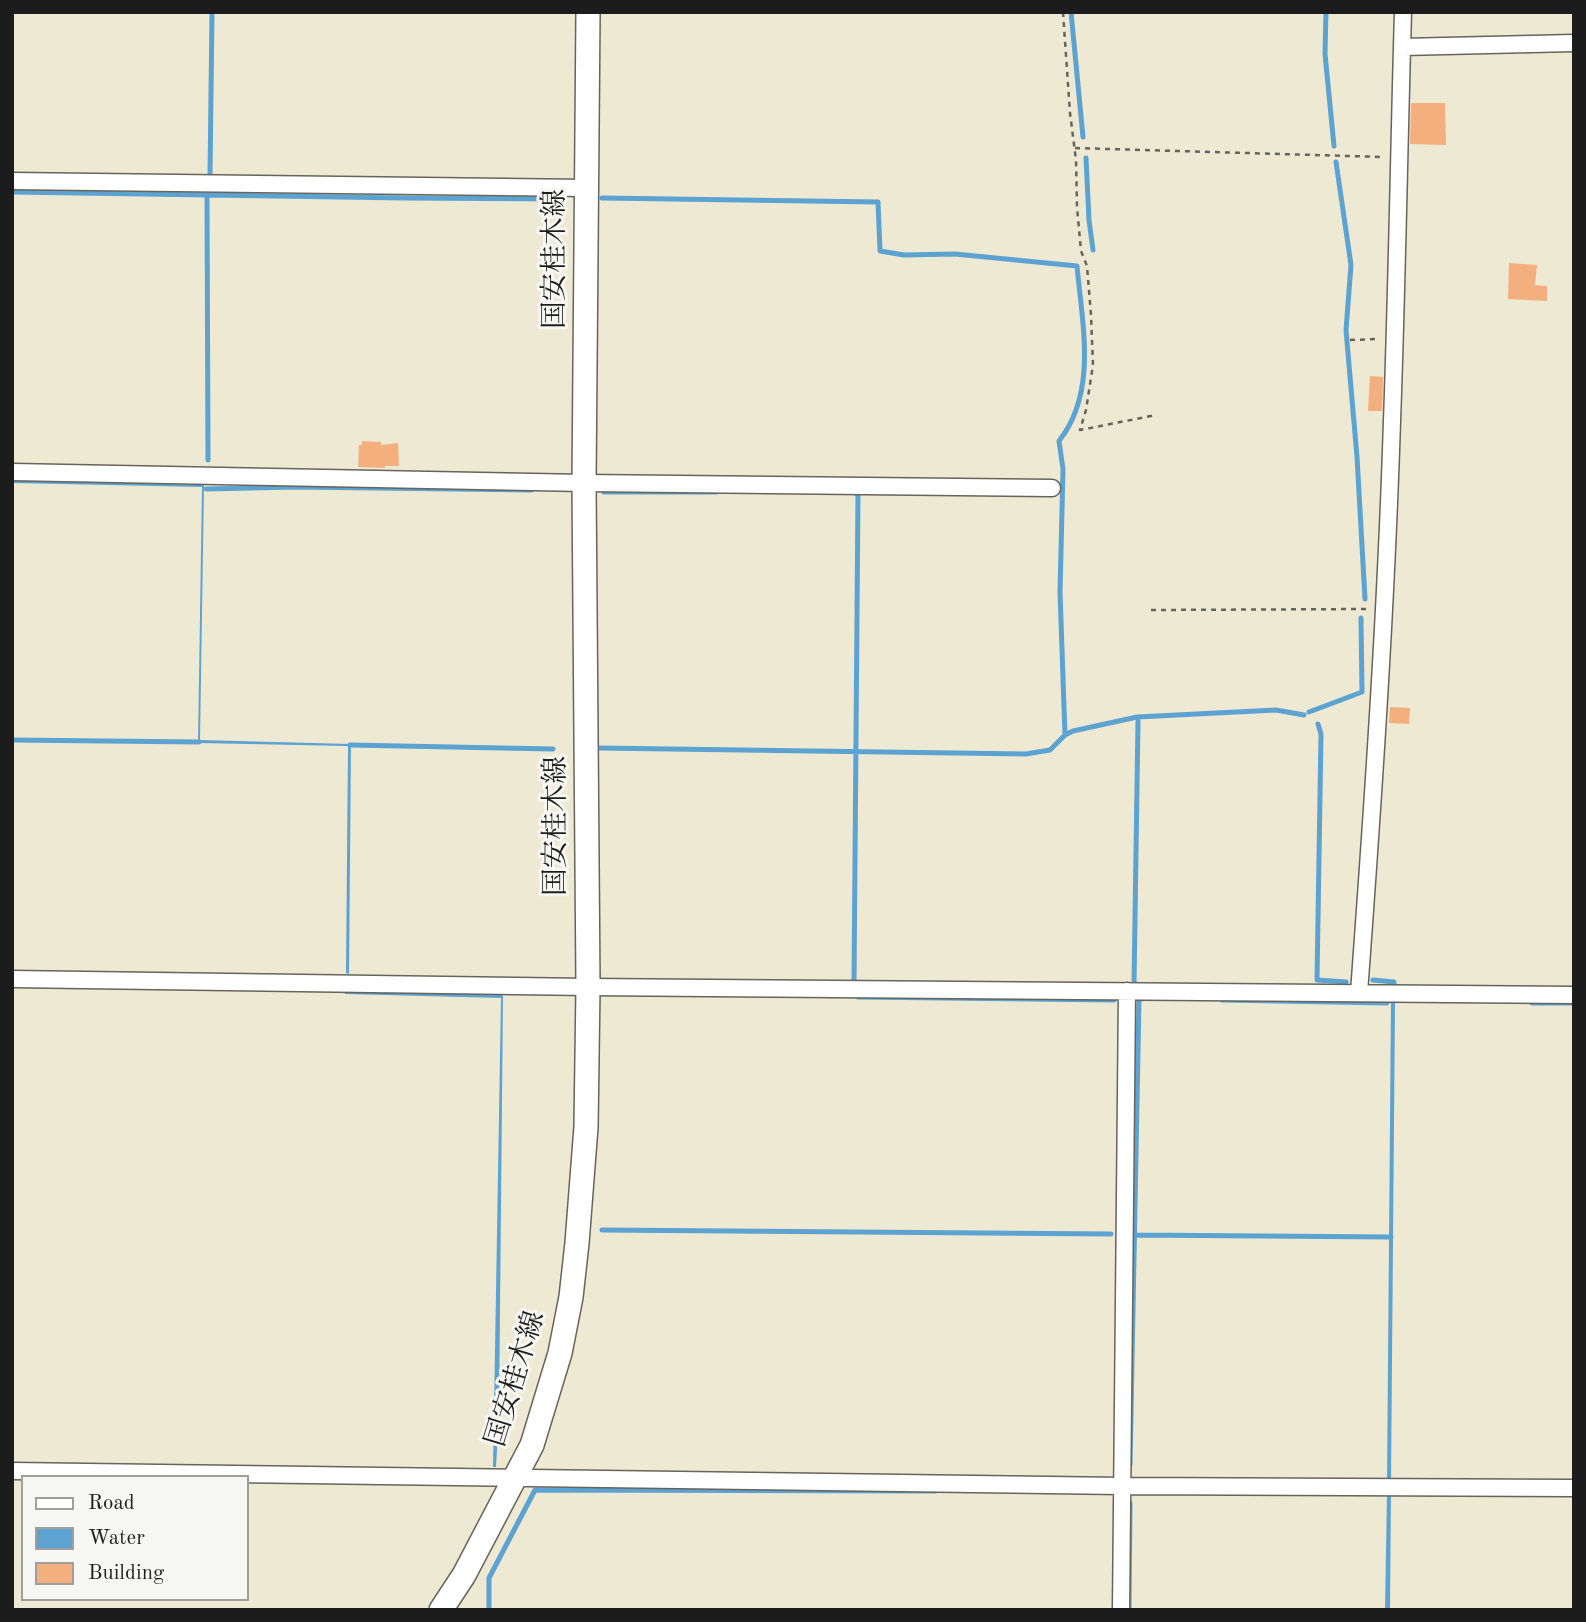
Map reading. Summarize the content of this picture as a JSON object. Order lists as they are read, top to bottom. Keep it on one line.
{"streets":{"main road":["国安桂木線"]},"legend":["Road","Water","Building"]}
